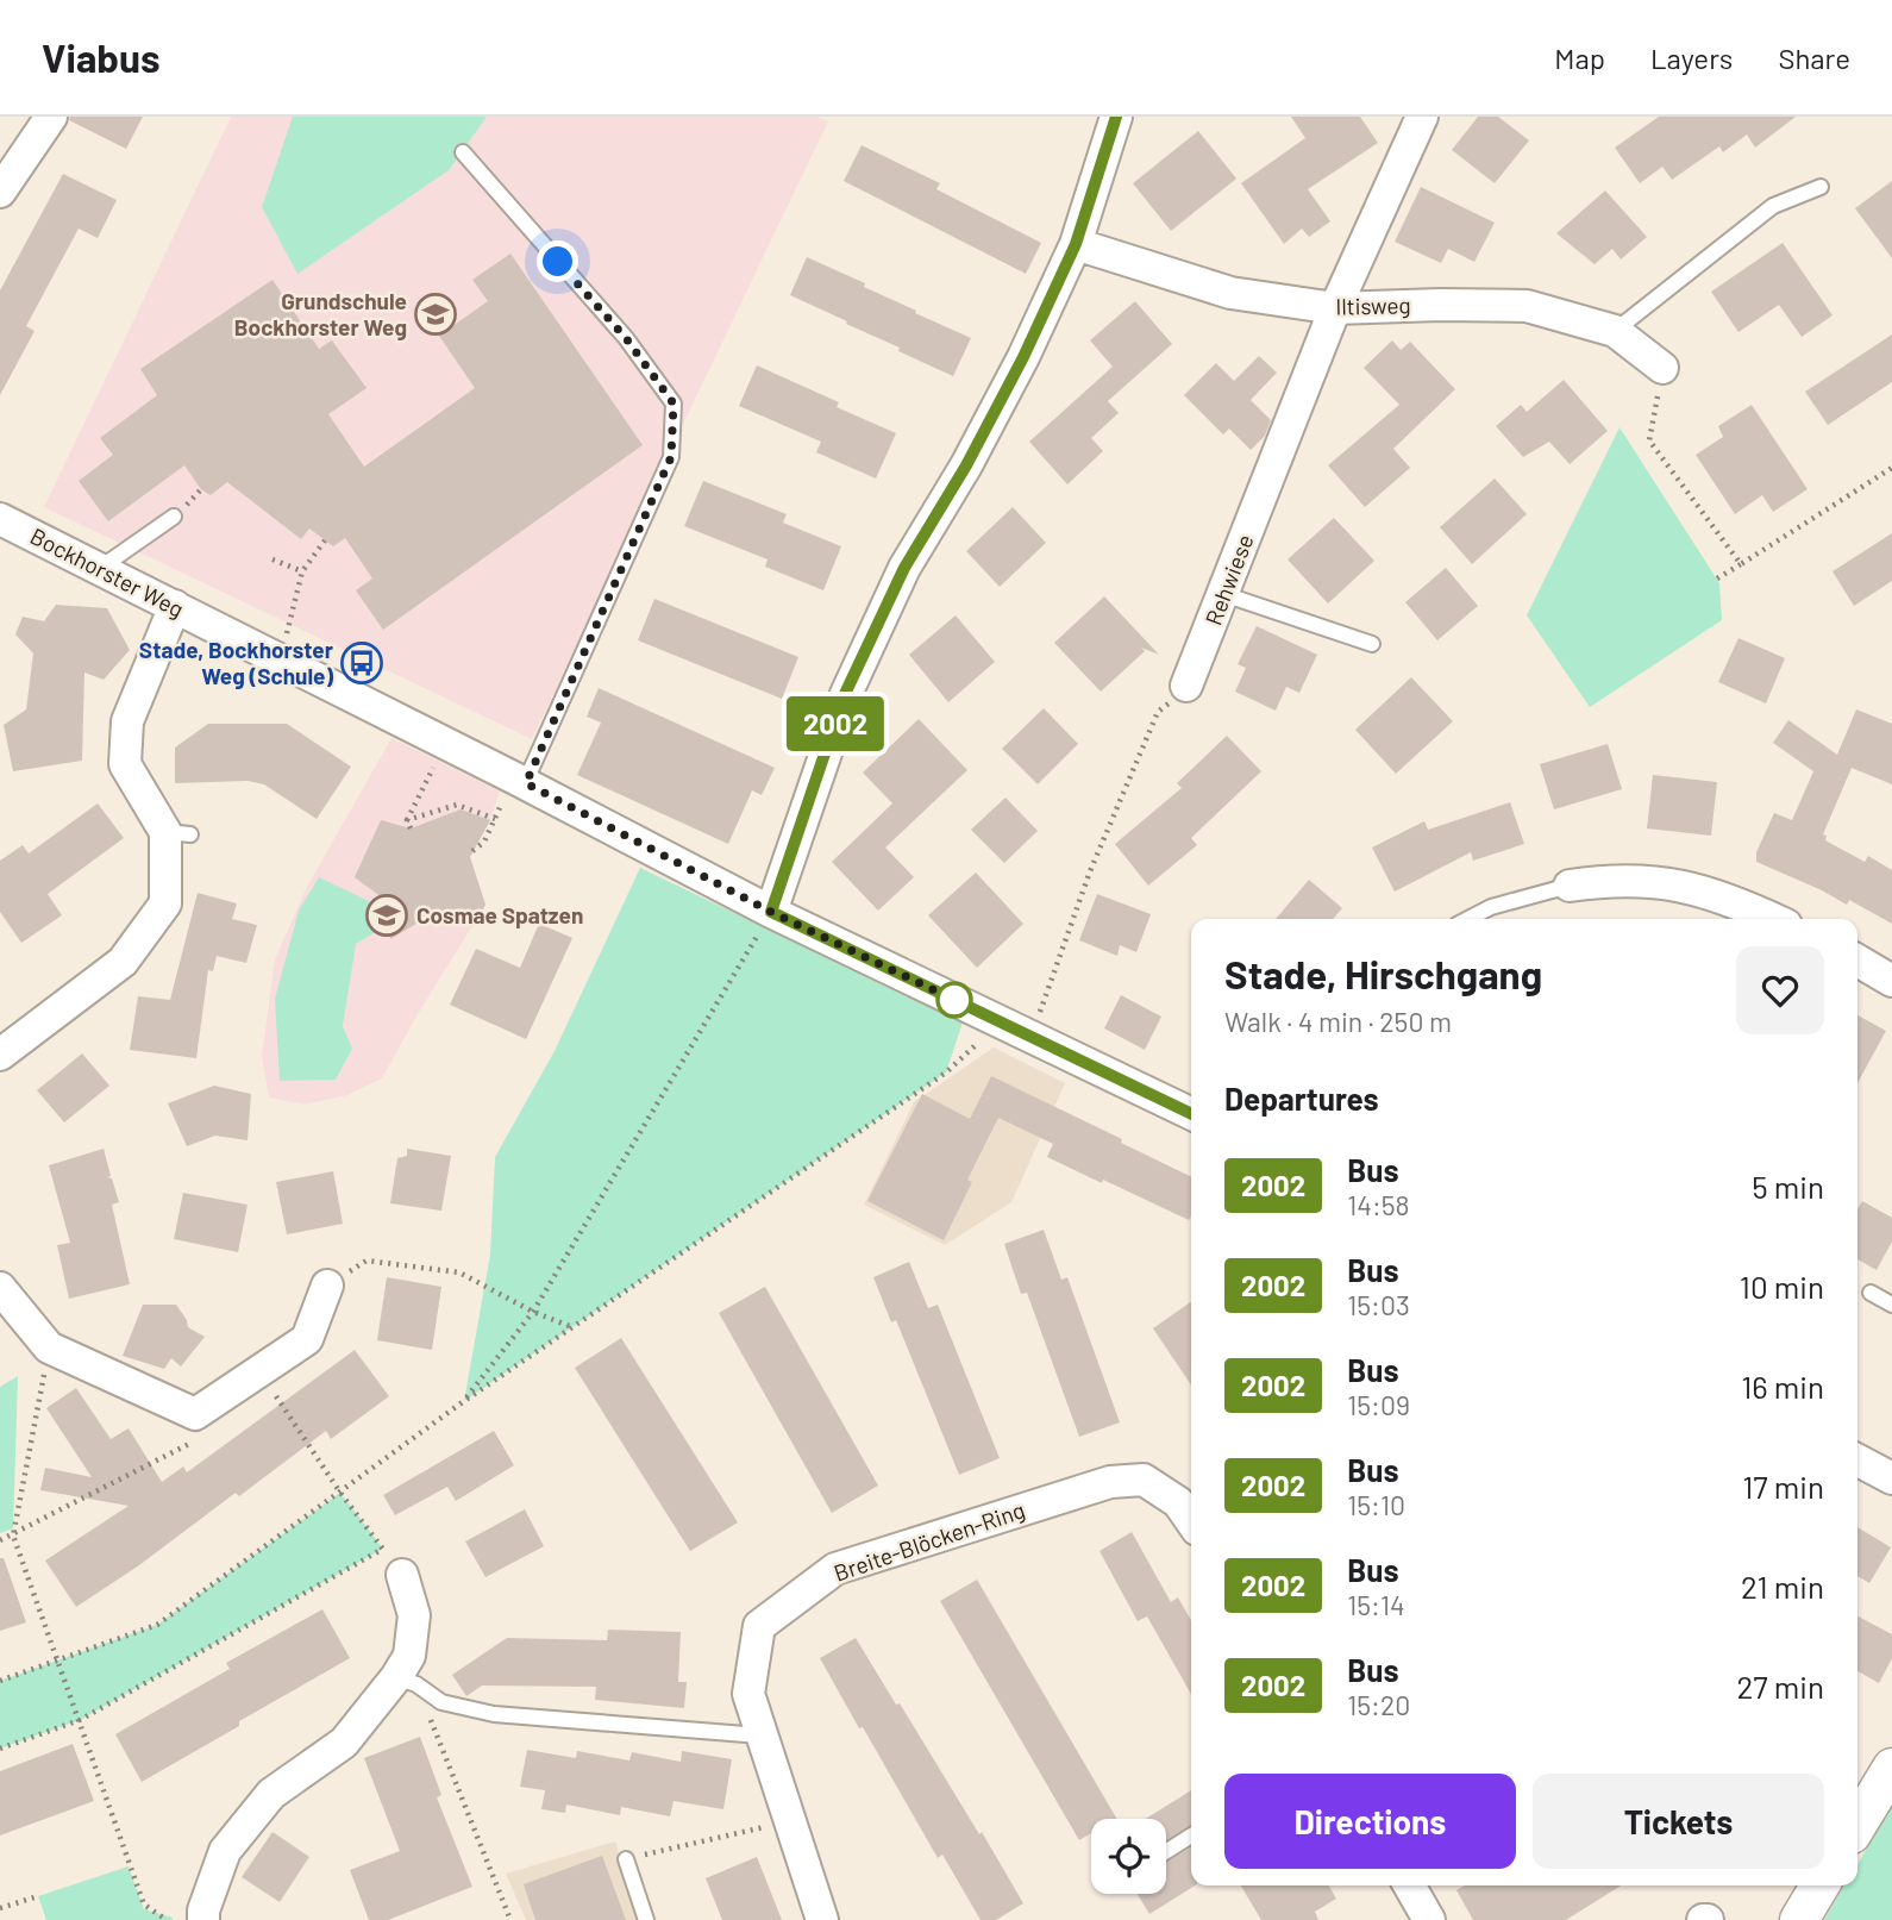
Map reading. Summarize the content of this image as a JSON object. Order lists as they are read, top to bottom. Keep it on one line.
{"streets":{"street":["Iltisweg","Bockhorster Weg","Rehwiese","Breite-Blöcken-Ring"]},"crossings":[["Iltisweg","Rehwiese"]],"places":{"school or university":["Grundschule Bockhorster Weg","Cosmae Spatzen"],"bus stop":["Stade, Bockhorster Weg (Schule)"]},"lines":["bus line 2002"],"page":{"header":"Viabus","nav":["Map","Layers","Share"],"on_map":"2002","heading":[["Stade, Hirschgang","Walk · 4 min · 250 m"],"Departures"],"list":[{"mark":"2002","name":"Bus","note":"14:58","value":"5 min"},{"mark":"2002","name":"Bus","note":"15:03","value":"10 min"},{"mark":"2002","name":"Bus","note":"15:09","value":"16 min"},{"mark":"2002","name":"Bus","note":"15:10","value":"17 min"},{"mark":"2002","name":"Bus","note":"15:14","value":"21 min"},{"mark":"2002","name":"Bus","note":"15:20","value":"27 min"}],"buttons":["Directions","Tickets"]}}
